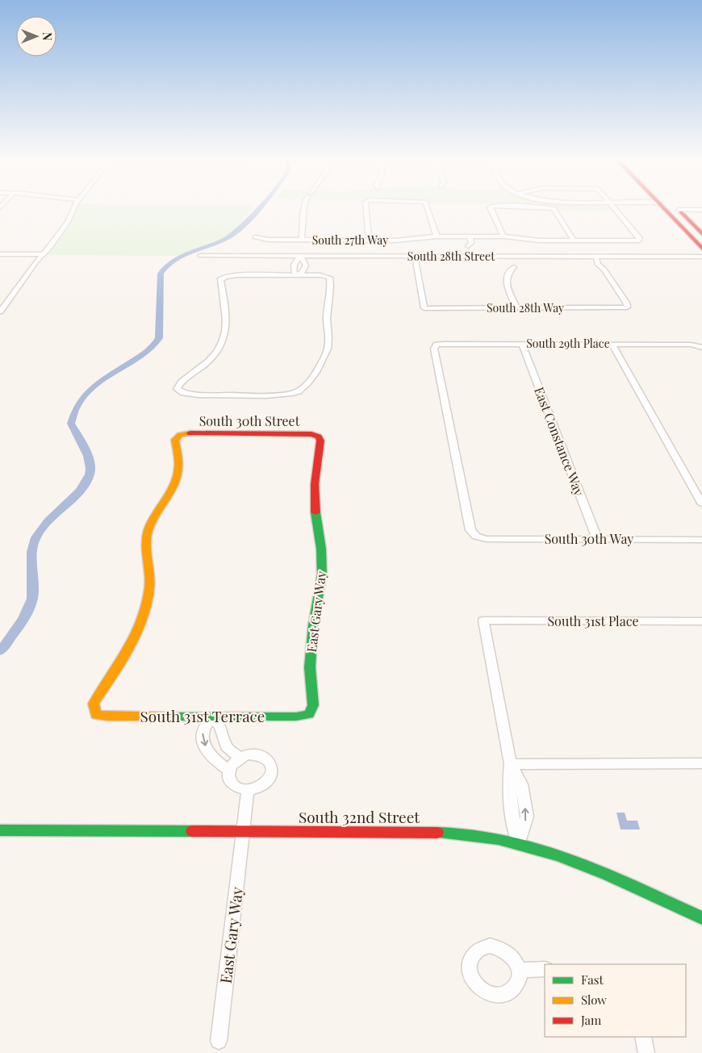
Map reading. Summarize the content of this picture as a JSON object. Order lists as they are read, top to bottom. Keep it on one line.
{"streets":{"street":["South 27th Way","South 28th Street","South 28th Way","South 29th Place","South 30th Street","East Constance Way","South 30th Way","East Gary Way","South 31st Place","South 31st Terrace","South 32nd Street"]},"crossings":[["South 28th Street","South 28th Way"],["South 29th Place","East Constance Way"],["South 29th Place","South 30th Way"],["South 30th Street","East Gary Way"],["South 30th Street","South 31st Terrace"],["East Constance Way","South 30th Way"],["East Gary Way","South 31st Terrace"],["East Gary Way","South 32nd Street"]],"legend":["Fast","Slow","Jam"],"north":"right"}
